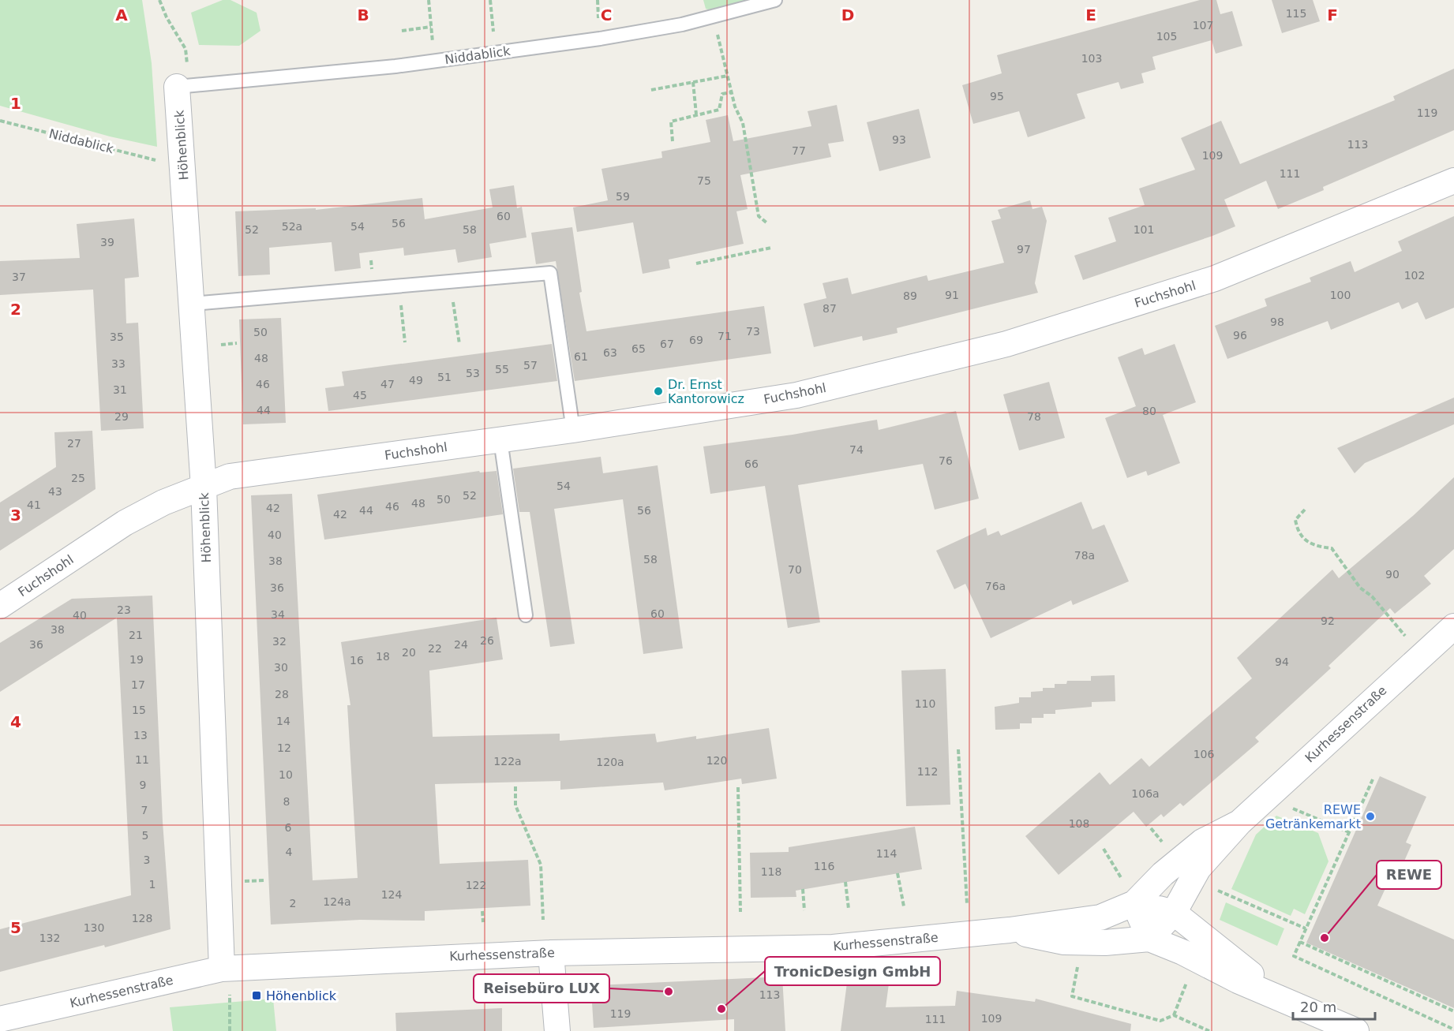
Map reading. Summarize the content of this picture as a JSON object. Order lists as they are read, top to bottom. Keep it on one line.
{"streets":{"street":["Höhenblick","Fuchshohl","Kurhessenstraße"],"lane":["Niddablick"]},"crossings":[["Niddablick","Höhenblick"],["Höhenblick","Fuchshohl"],["Höhenblick","Kurhessenstraße"]],"places":{"other":["Dr. Ernst Kantorowicz","REWE Getränkemarkt","REWE","Reisebüro LUX","TronicDesign GmbH"],"transit":["Höhenblick"]},"house_numbers":["115","107","105","103","95","119","93","113","77","109","111","75","59","60","56","52a","54","52","58","101","39","97","102","37","91","100","89","87","98","73","50","96","71","35","69","67","65","63","61","48","33","57","55","53","51","49","46","47","31","45","44","80","29","78","27","74","76","66","25","54","43","52","50","48","41","46","42","44","56","42","40","78a","58","38","70","90","76a","36","23","60","34","40","92","38","21","26","32","36","24","22","20","18","19","16","94","30","17","28","110","15","14","13","12","106","11","120","122a","120a","112","10","9","106a","8","7","108","6","5","4","114","3","116","118","1","122","124","124a","2","128","130","132","113","119","109","111"],"scale_bar":"20 m","grid":{"columns":["A","B","C","D","E","F"],"rows":["1","2","3","4","5"]}}
